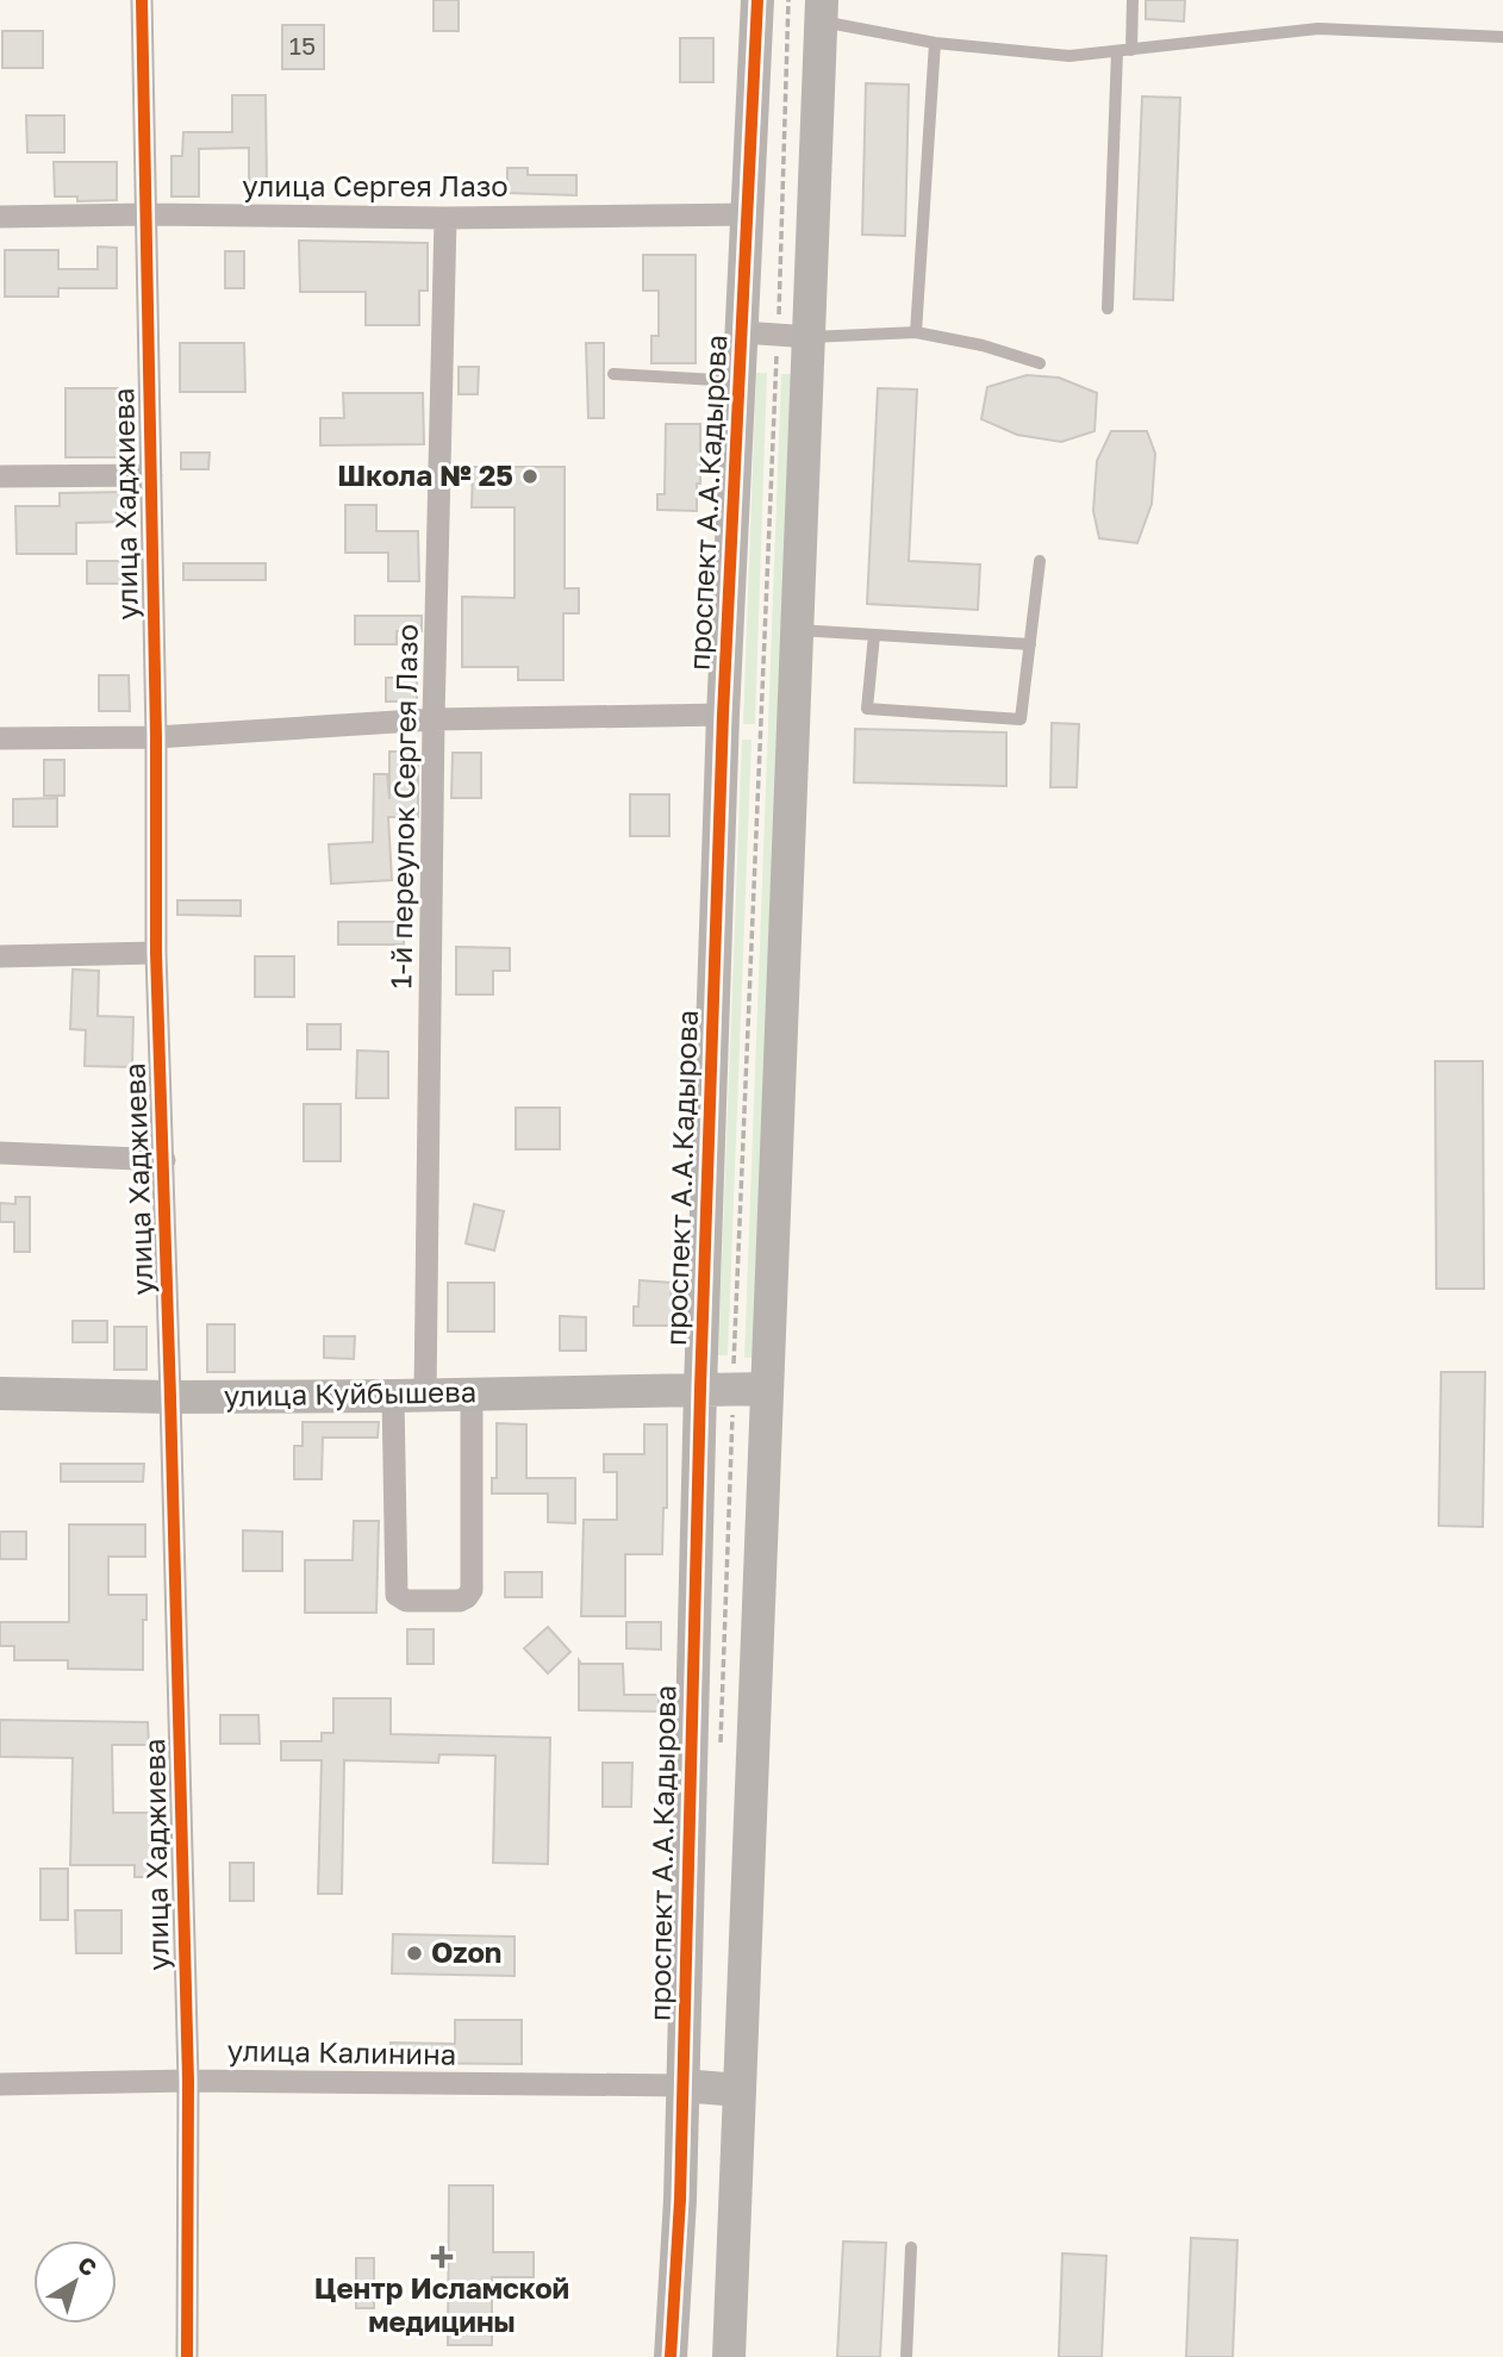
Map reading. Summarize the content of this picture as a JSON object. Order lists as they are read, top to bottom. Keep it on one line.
{"streets":{"street":["улица Сергея Лазо","проспект А.А.Кадырова","улица Хаджиева","1-й переулок Сергея Лазо","улица Куйбышева","улица Калинина"]},"crossings":[["улица Сергея Лазо","проспект А.А.Кадырова"],["улица Сергея Лазо","улица Хаджиева"],["улица Сергея Лазо","1-й переулок Сергея Лазо"],["проспект А.А.Кадырова","улица Куйбышева"],["проспект А.А.Кадырова","улица Калинина"],["улица Хаджиева","улица Куйбышева"],["улица Хаджиева","улица Калинина"],["1-й переулок Сергея Лазо","улица Куйбышева"]],"places":{"other":["Школа № 25","Ozon"],"health":["Центр Исламской медицины"]},"house_numbers":["15"],"north":"top right"}
